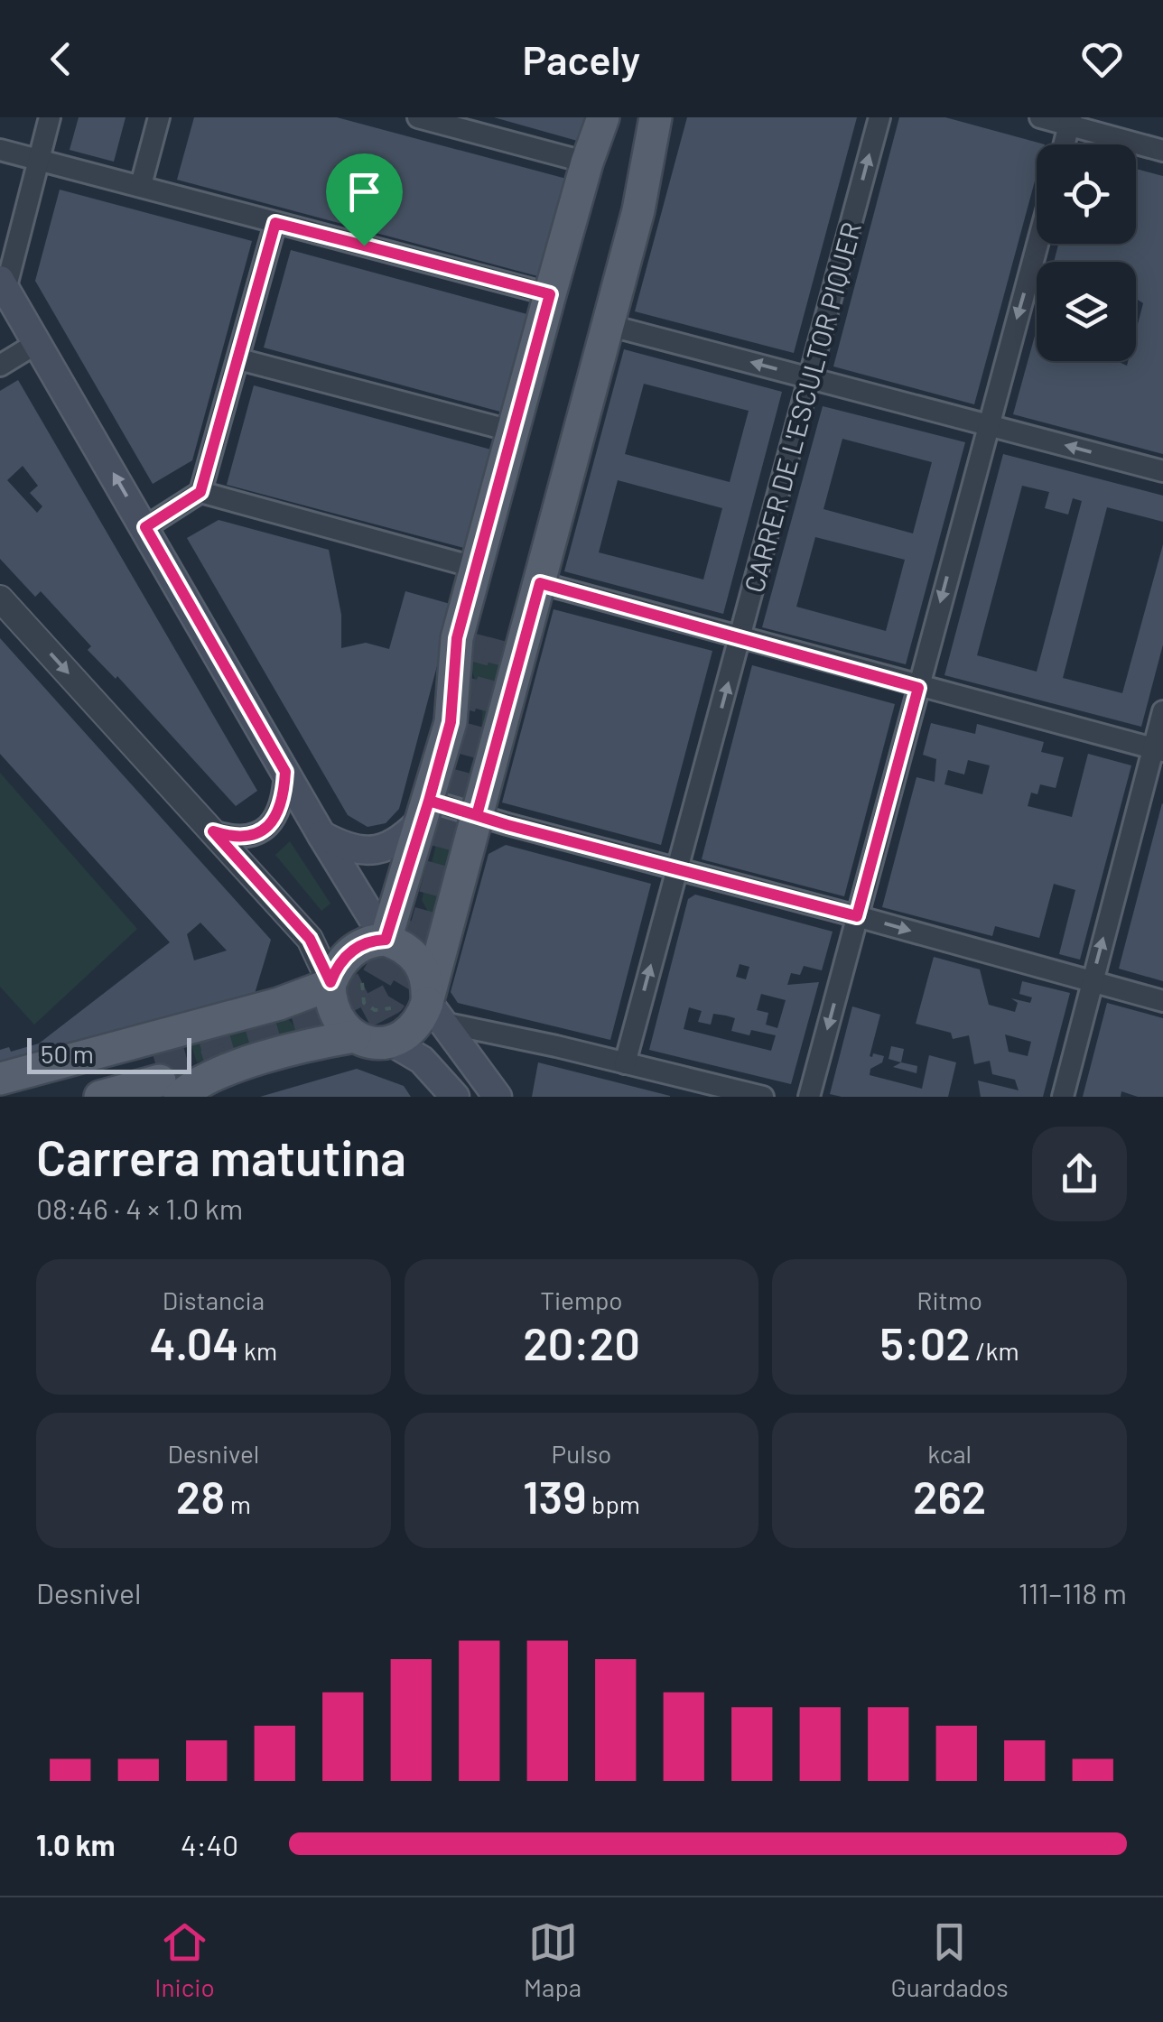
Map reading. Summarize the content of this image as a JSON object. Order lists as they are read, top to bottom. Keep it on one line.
{"streets":{"street":["CARRER DE L'ESCULTOR PIQUER"]},"one_way":["CARRER DE L'ESCULTOR PIQUER"],"scale_bar":"50 m","page":{"header":"Pacely","scale":"50 m","heading":["Carrera matutina","08:46 · 4 × 1.0 km"],"stats":[["Distancia","4.04 km"],["Tiempo","20:20"],["Ritmo","5:02 /km"],["Desnivel","28 m"],["Pulso","139 bpm"],["kcal","262"]],"chart":["Desnivel","111–118 m"],"list":[{"name":"1.0 km","note":"4:40"}],"tabs":["Inicio","Mapa","Guardados"]}}
